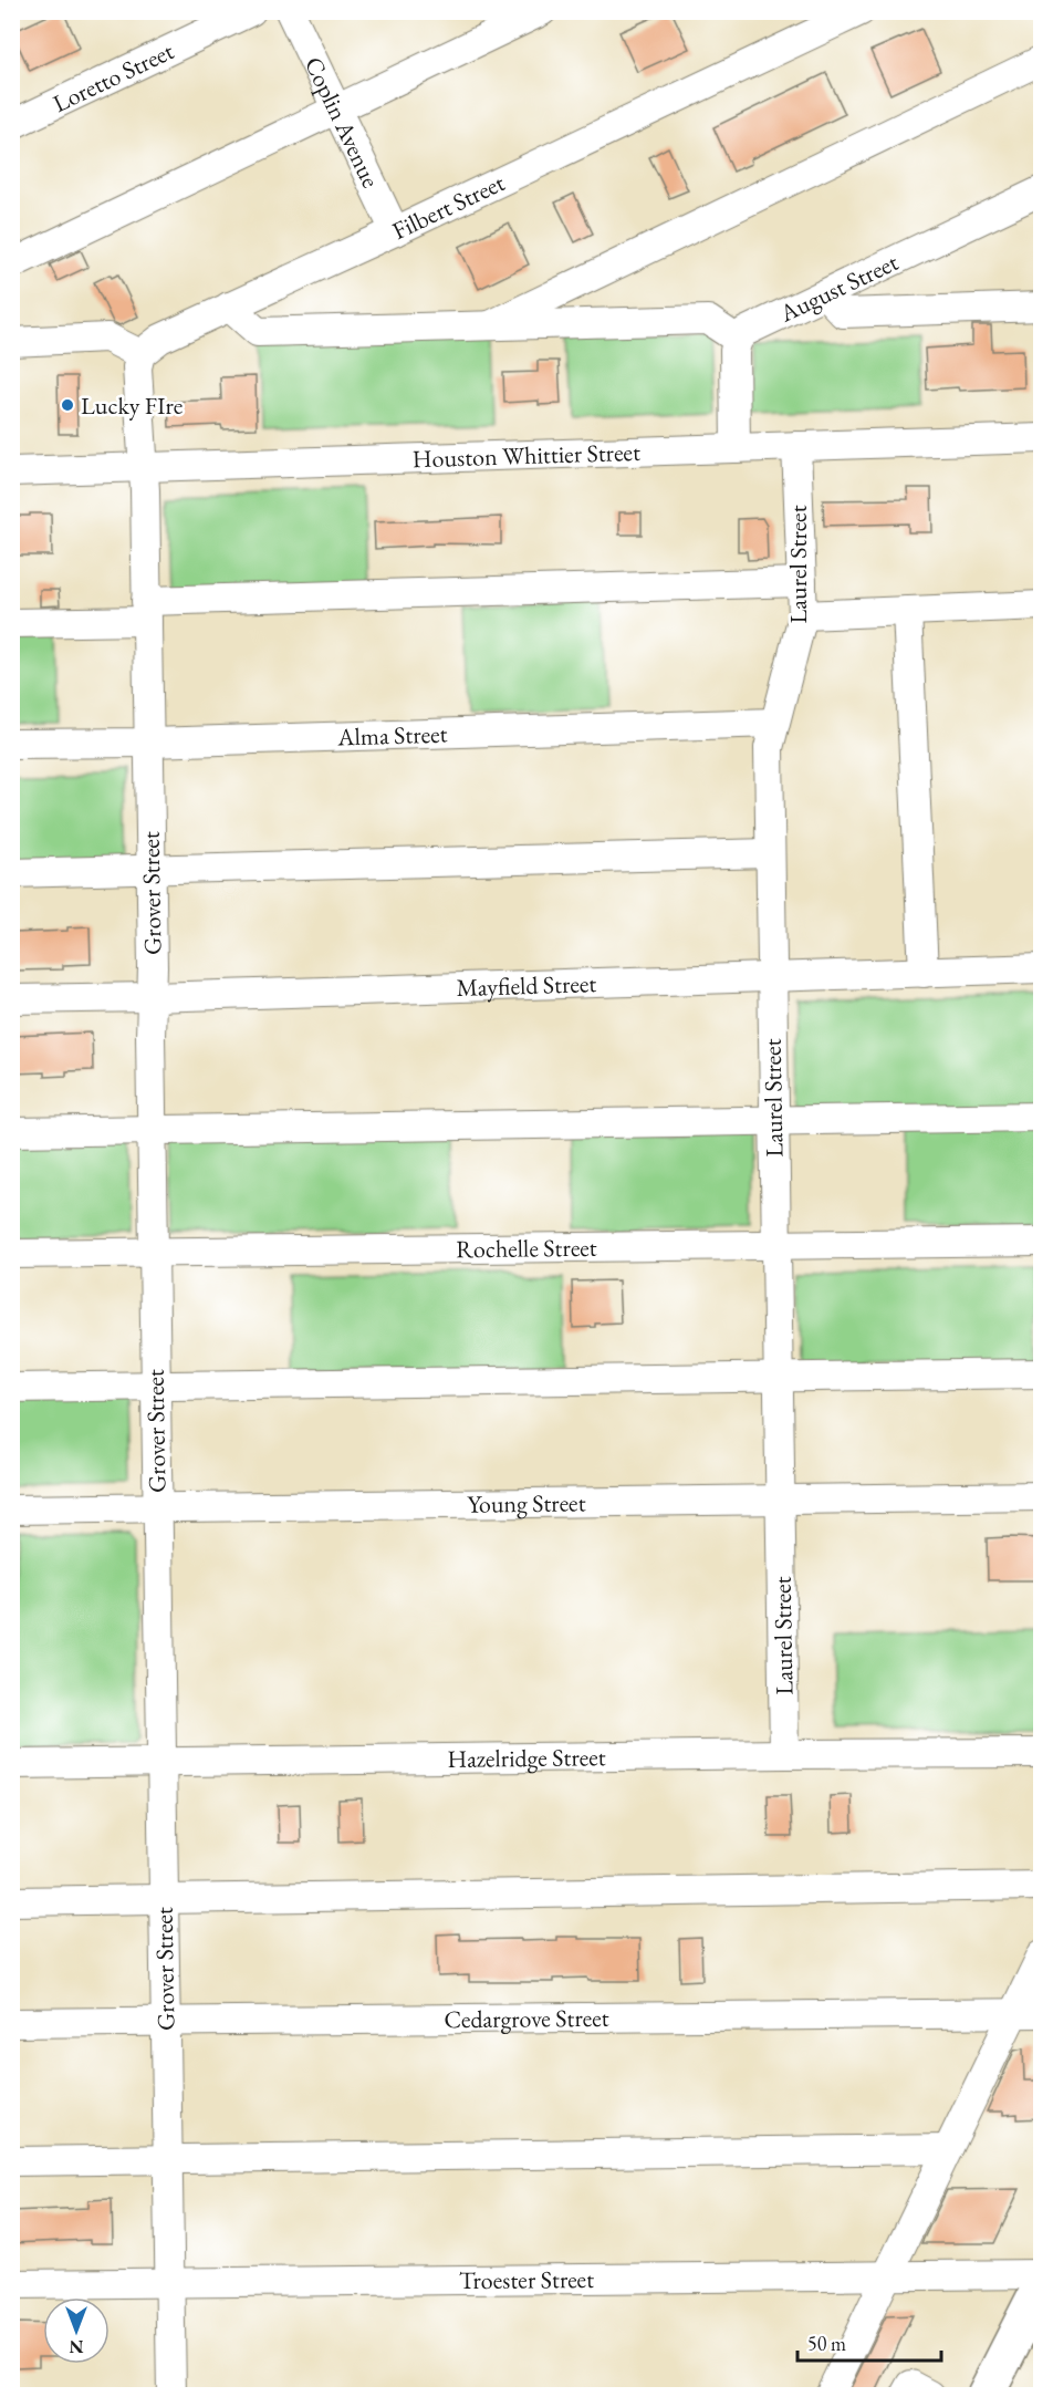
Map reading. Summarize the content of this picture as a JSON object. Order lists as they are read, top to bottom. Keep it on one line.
{"streets":{"street":["Loretto Street","Coplin Avenue","Filbert Street","August Street","Houston Whittier Street","Laurel Street","Alma Street","Grover Street","Mayfield Street","Rochelle Street","Young Street","Hazelridge Street","Cedargrove Street","Troester Street"]},"crossings":[["Coplin Avenue","Filbert Street"],["Houston Whittier Street","Laurel Street"],["Houston Whittier Street","Grover Street"],["Laurel Street","Alma Street"],["Laurel Street","Mayfield Street"],["Laurel Street","Rochelle Street"],["Laurel Street","Young Street"],["Laurel Street","Hazelridge Street"],["Alma Street","Grover Street"],["Grover Street","Mayfield Street"],["Grover Street","Rochelle Street"],["Grover Street","Young Street"],["Grover Street","Hazelridge Street"],["Grover Street","Cedargrove Street"],["Grover Street","Troester Street"]],"places":["Lucky FIre"],"scale_bar":"50 m","north":"bottom"}
